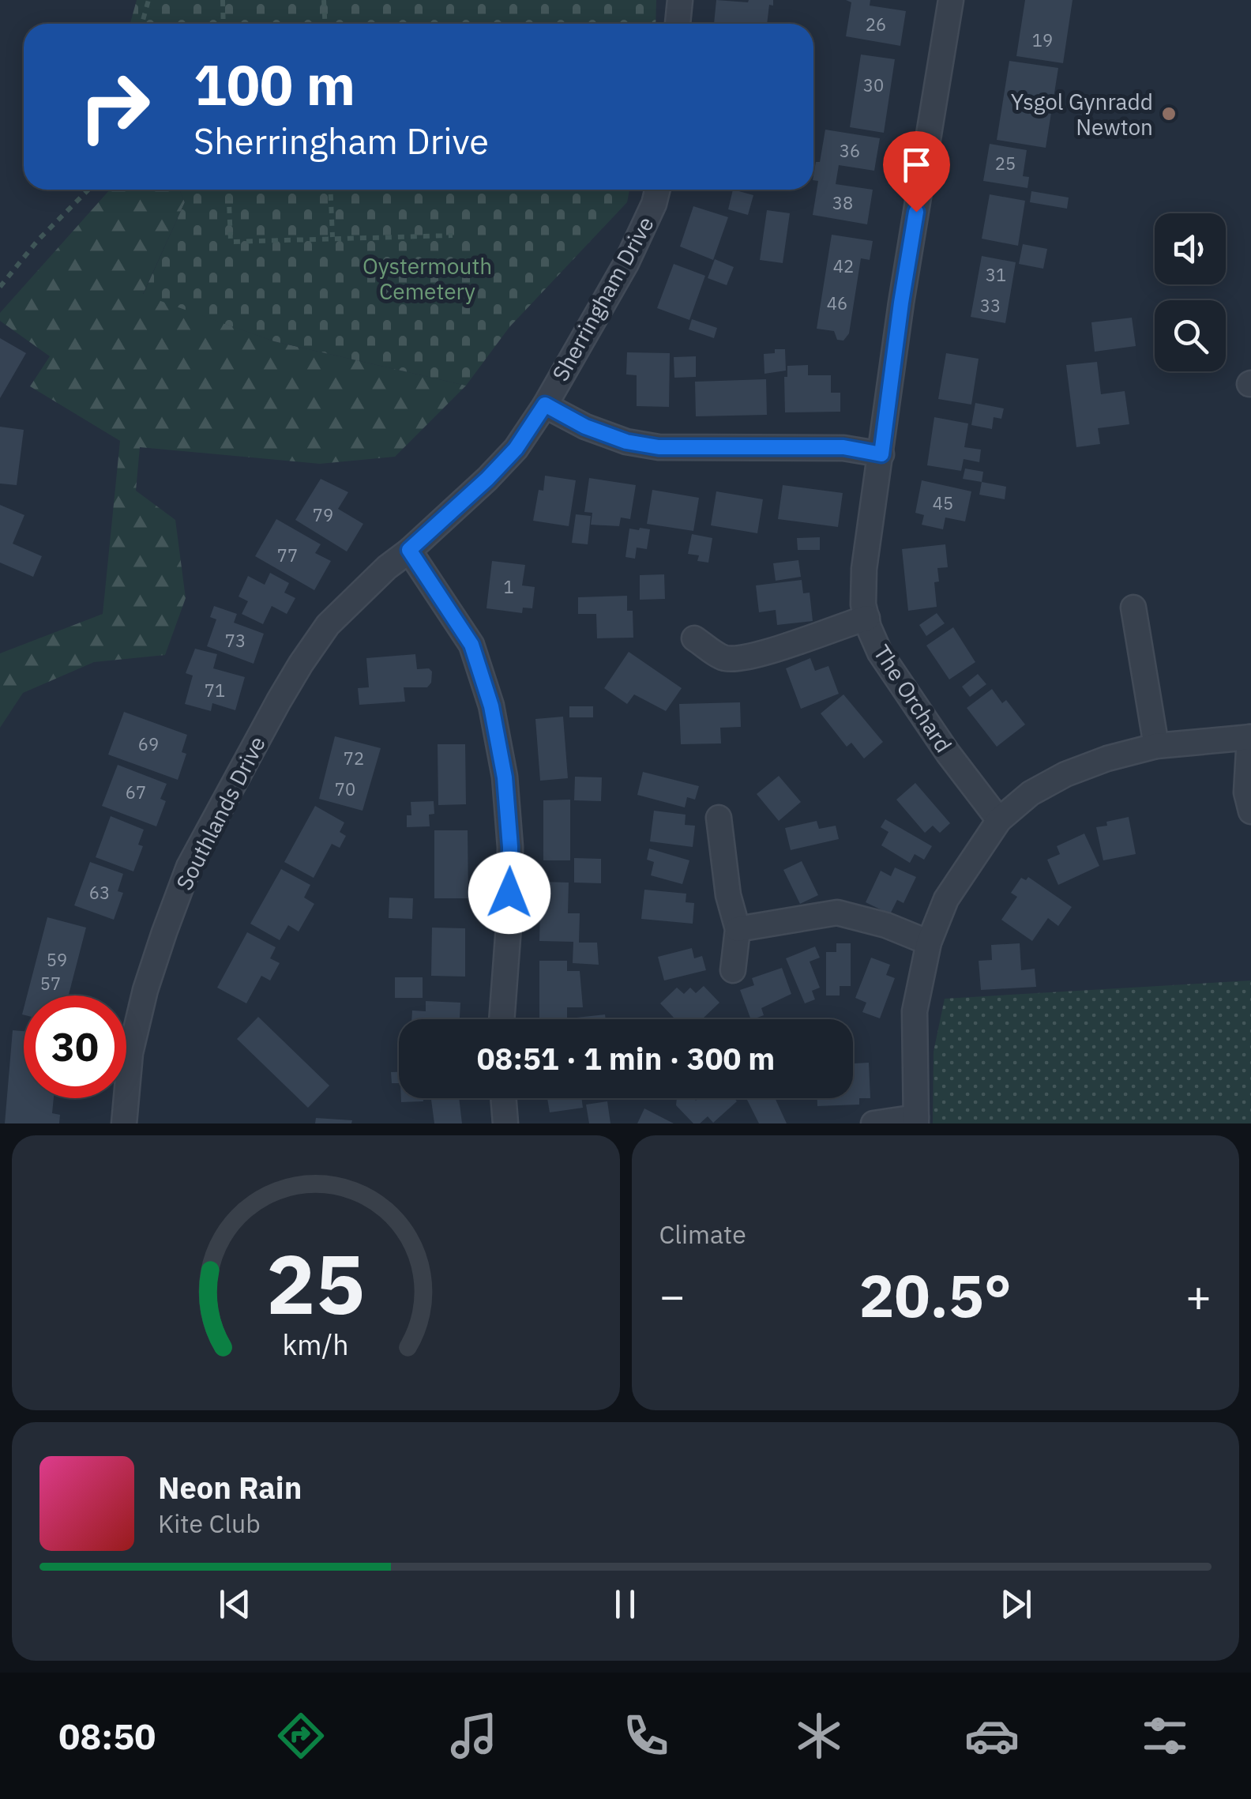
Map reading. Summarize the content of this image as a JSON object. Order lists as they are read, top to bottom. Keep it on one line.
{"streets":{"street":["Sherringham Drive","The Orchard","Southlands Drive"]},"crossings":[["Sherringham Drive","Southlands Drive"]],"parks":["Oystermouth Cemetery"],"places":["Ysgol Gynradd Newton"],"house_numbers":["26","19","30","36","25","38","42","31","46","33","45","79","77","1","73","71","69","72","70","67","63","59","57"],"page":{"turn":["100 m","Sherringham Drive"],"limit":"30","trip":"08:51 · 1 min · 300 m","tile":"Climate","heat":["−","20.5°","+"],"song":["Neon Rain","Kite Club"],"tabs":"08:50","gauge":["25","km/h"]}}
